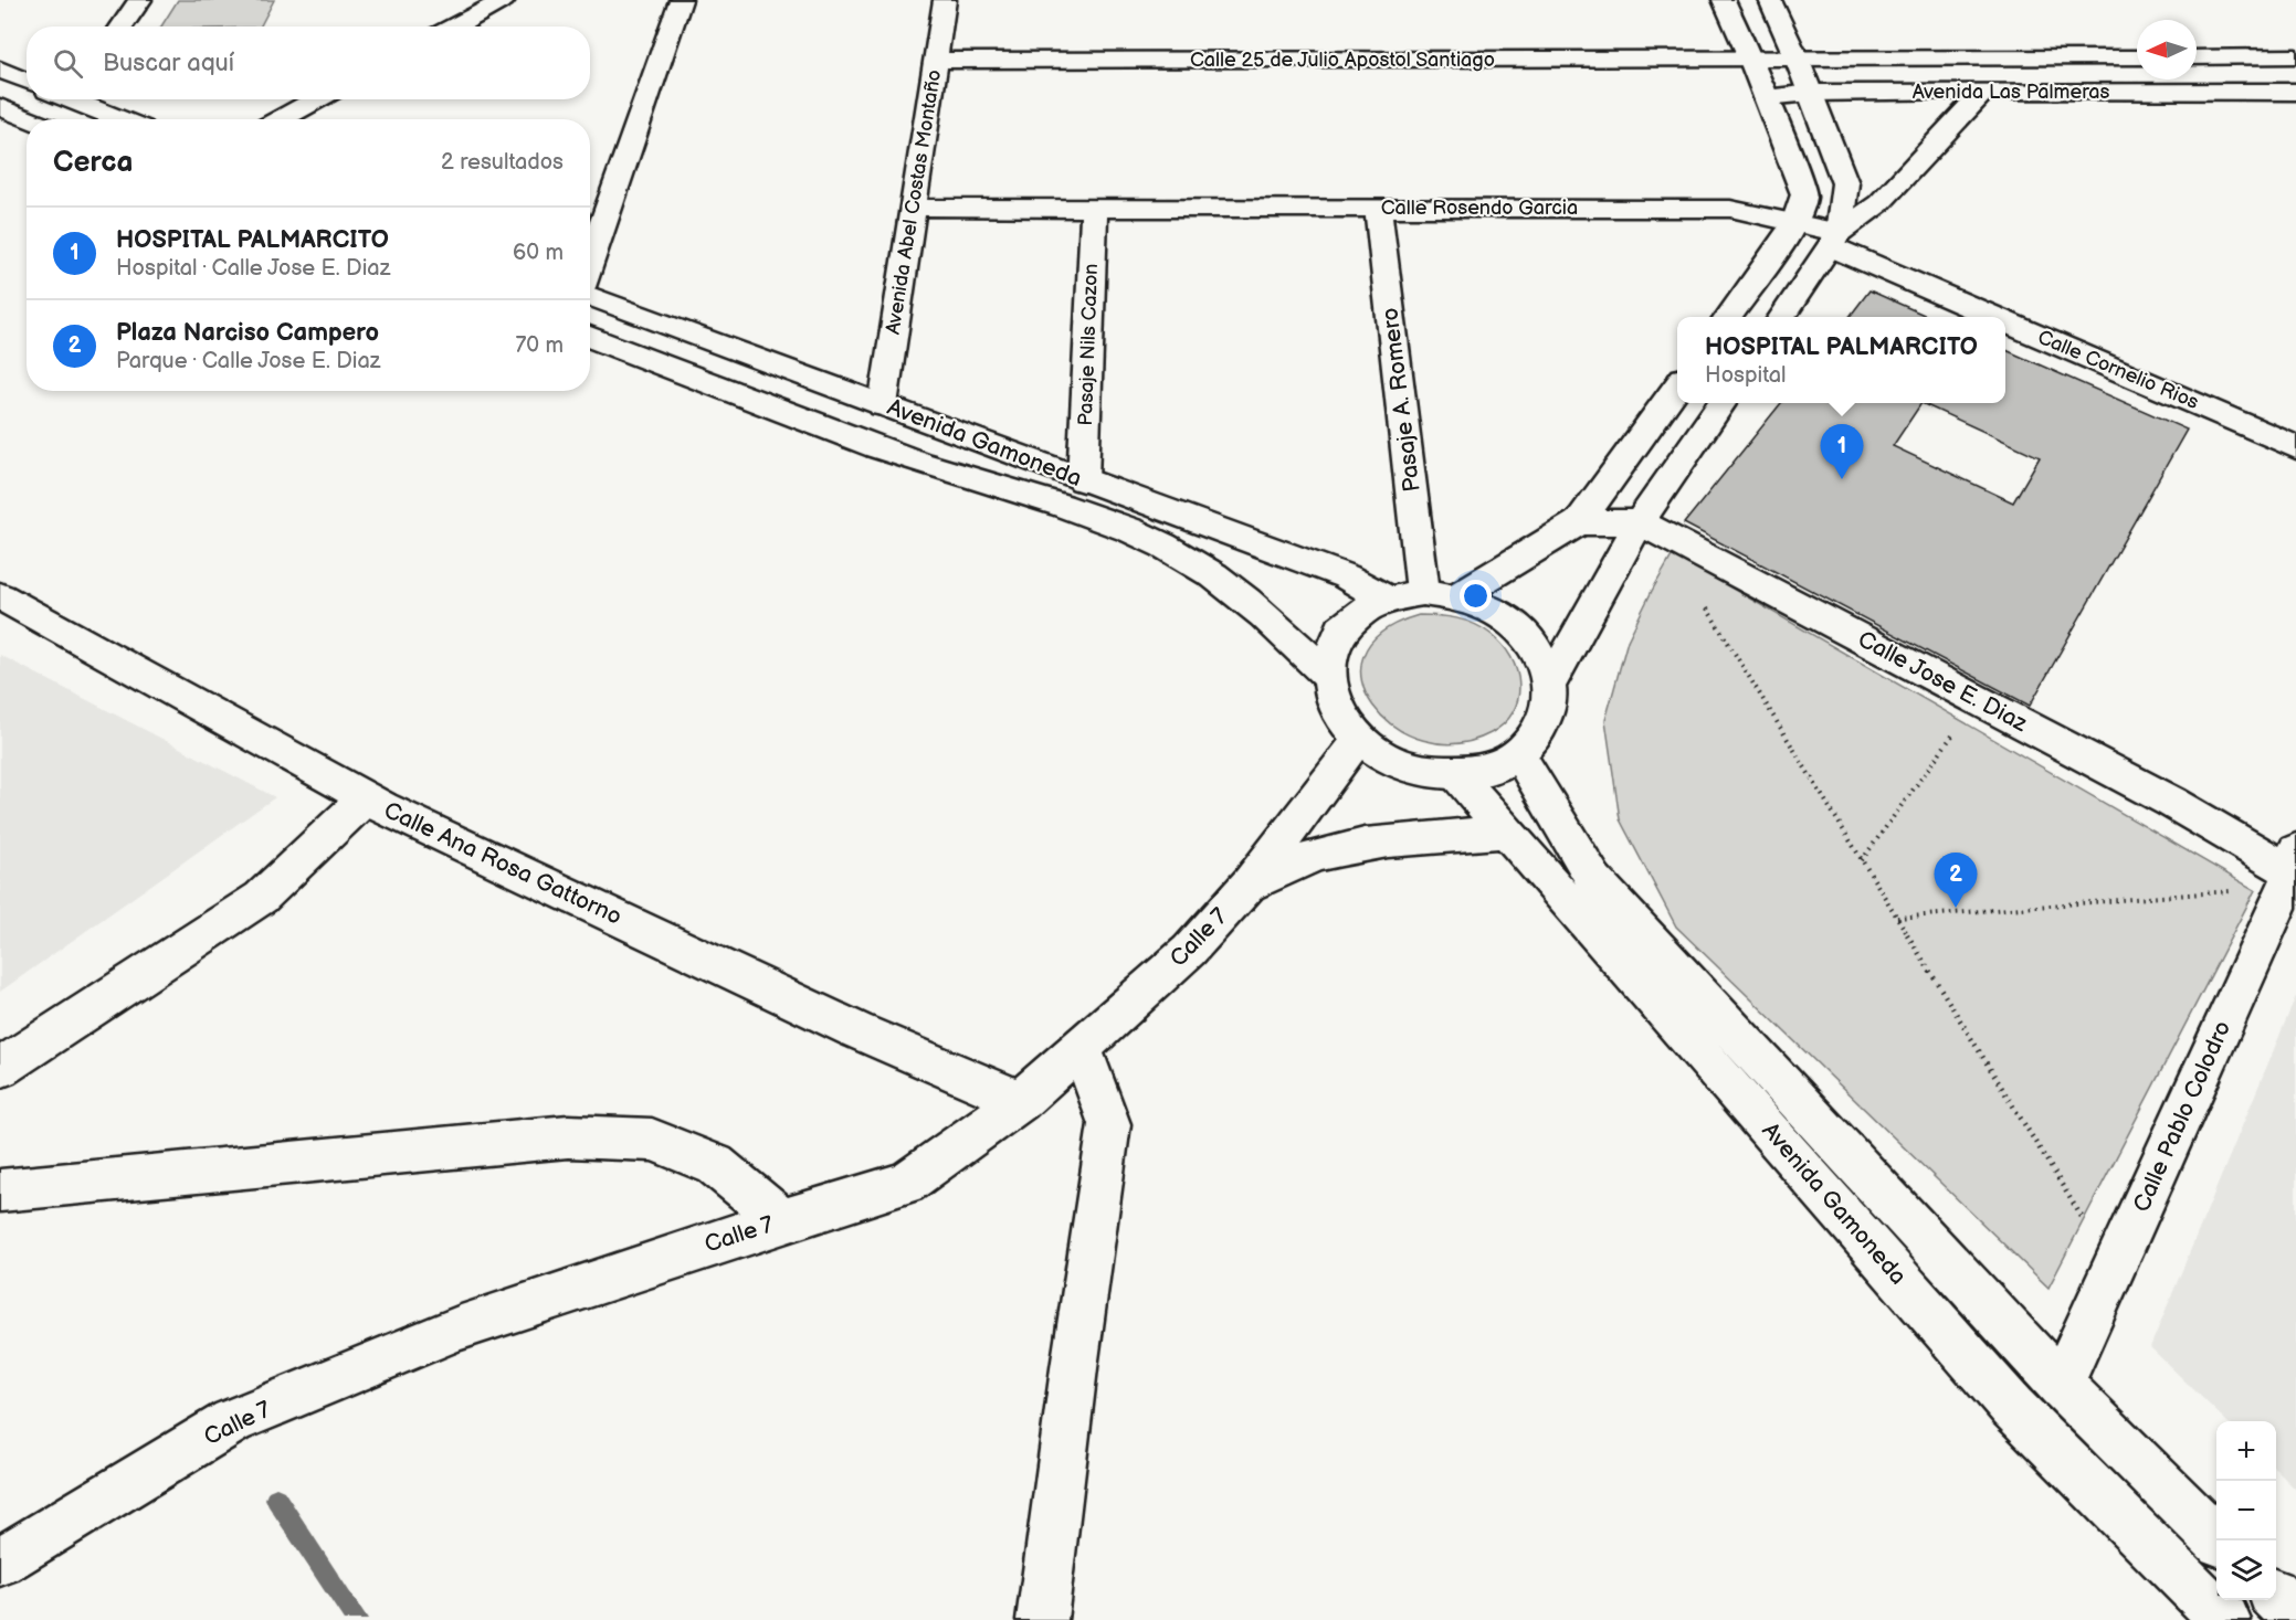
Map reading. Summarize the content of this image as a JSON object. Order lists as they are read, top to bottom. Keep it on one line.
{"streets":{"street":["Calle 25 de Julio Apostol Santiago","Avenida Las Palmeras","Avenida Abel Costas Montaño","Calle Rosendo Garcia","Pasaje Nils Cazon","Calle Cornelio Rios","Pasaje A. Romero","Avenida Gamoneda","Calle Jose E. Diaz","Calle Ana Rosa Gattorno","Calle 7","Calle Pablo Colodro"]},"crossings":[["Calle 25 de Julio Apostol Santiago","Avenida Las Palmeras"],["Calle 25 de Julio Apostol Santiago","Avenida Abel Costas Montaño"],["Avenida Abel Costas Montaño","Calle Rosendo Garcia"],["Avenida Abel Costas Montaño","Avenida Gamoneda"],["Calle Rosendo Garcia","Pasaje Nils Cazon"],["Calle Rosendo Garcia","Calle Cornelio Rios"],["Calle Rosendo Garcia","Pasaje A. Romero"],["Pasaje Nils Cazon","Avenida Gamoneda"],["Pasaje A. Romero","Avenida Gamoneda"],["Pasaje A. Romero","Calle 7"],["Avenida Gamoneda","Calle 7"],["Avenida Gamoneda","Calle Pablo Colodro"],["Calle Jose E. Diaz","Calle Pablo Colodro"],["Calle Ana Rosa Gattorno","Calle 7"]],"north":"left","page":{"search":"Buscar aquí","heading":["Cerca","2 resultados"],"list":[{"mark":"1","name":"HOSPITAL PALMARCITO","note":"Hospital · Calle Jose E. Diaz","value":"60 m"},{"mark":"2","name":"Plaza Narciso Campero","note":"Parque · Calle Jose E. Diaz","value":"70 m"}],"popup":["HOSPITAL PALMARCITO","Hospital"],"pins":["1","2"],"map_buttons":["+","−"]}}
